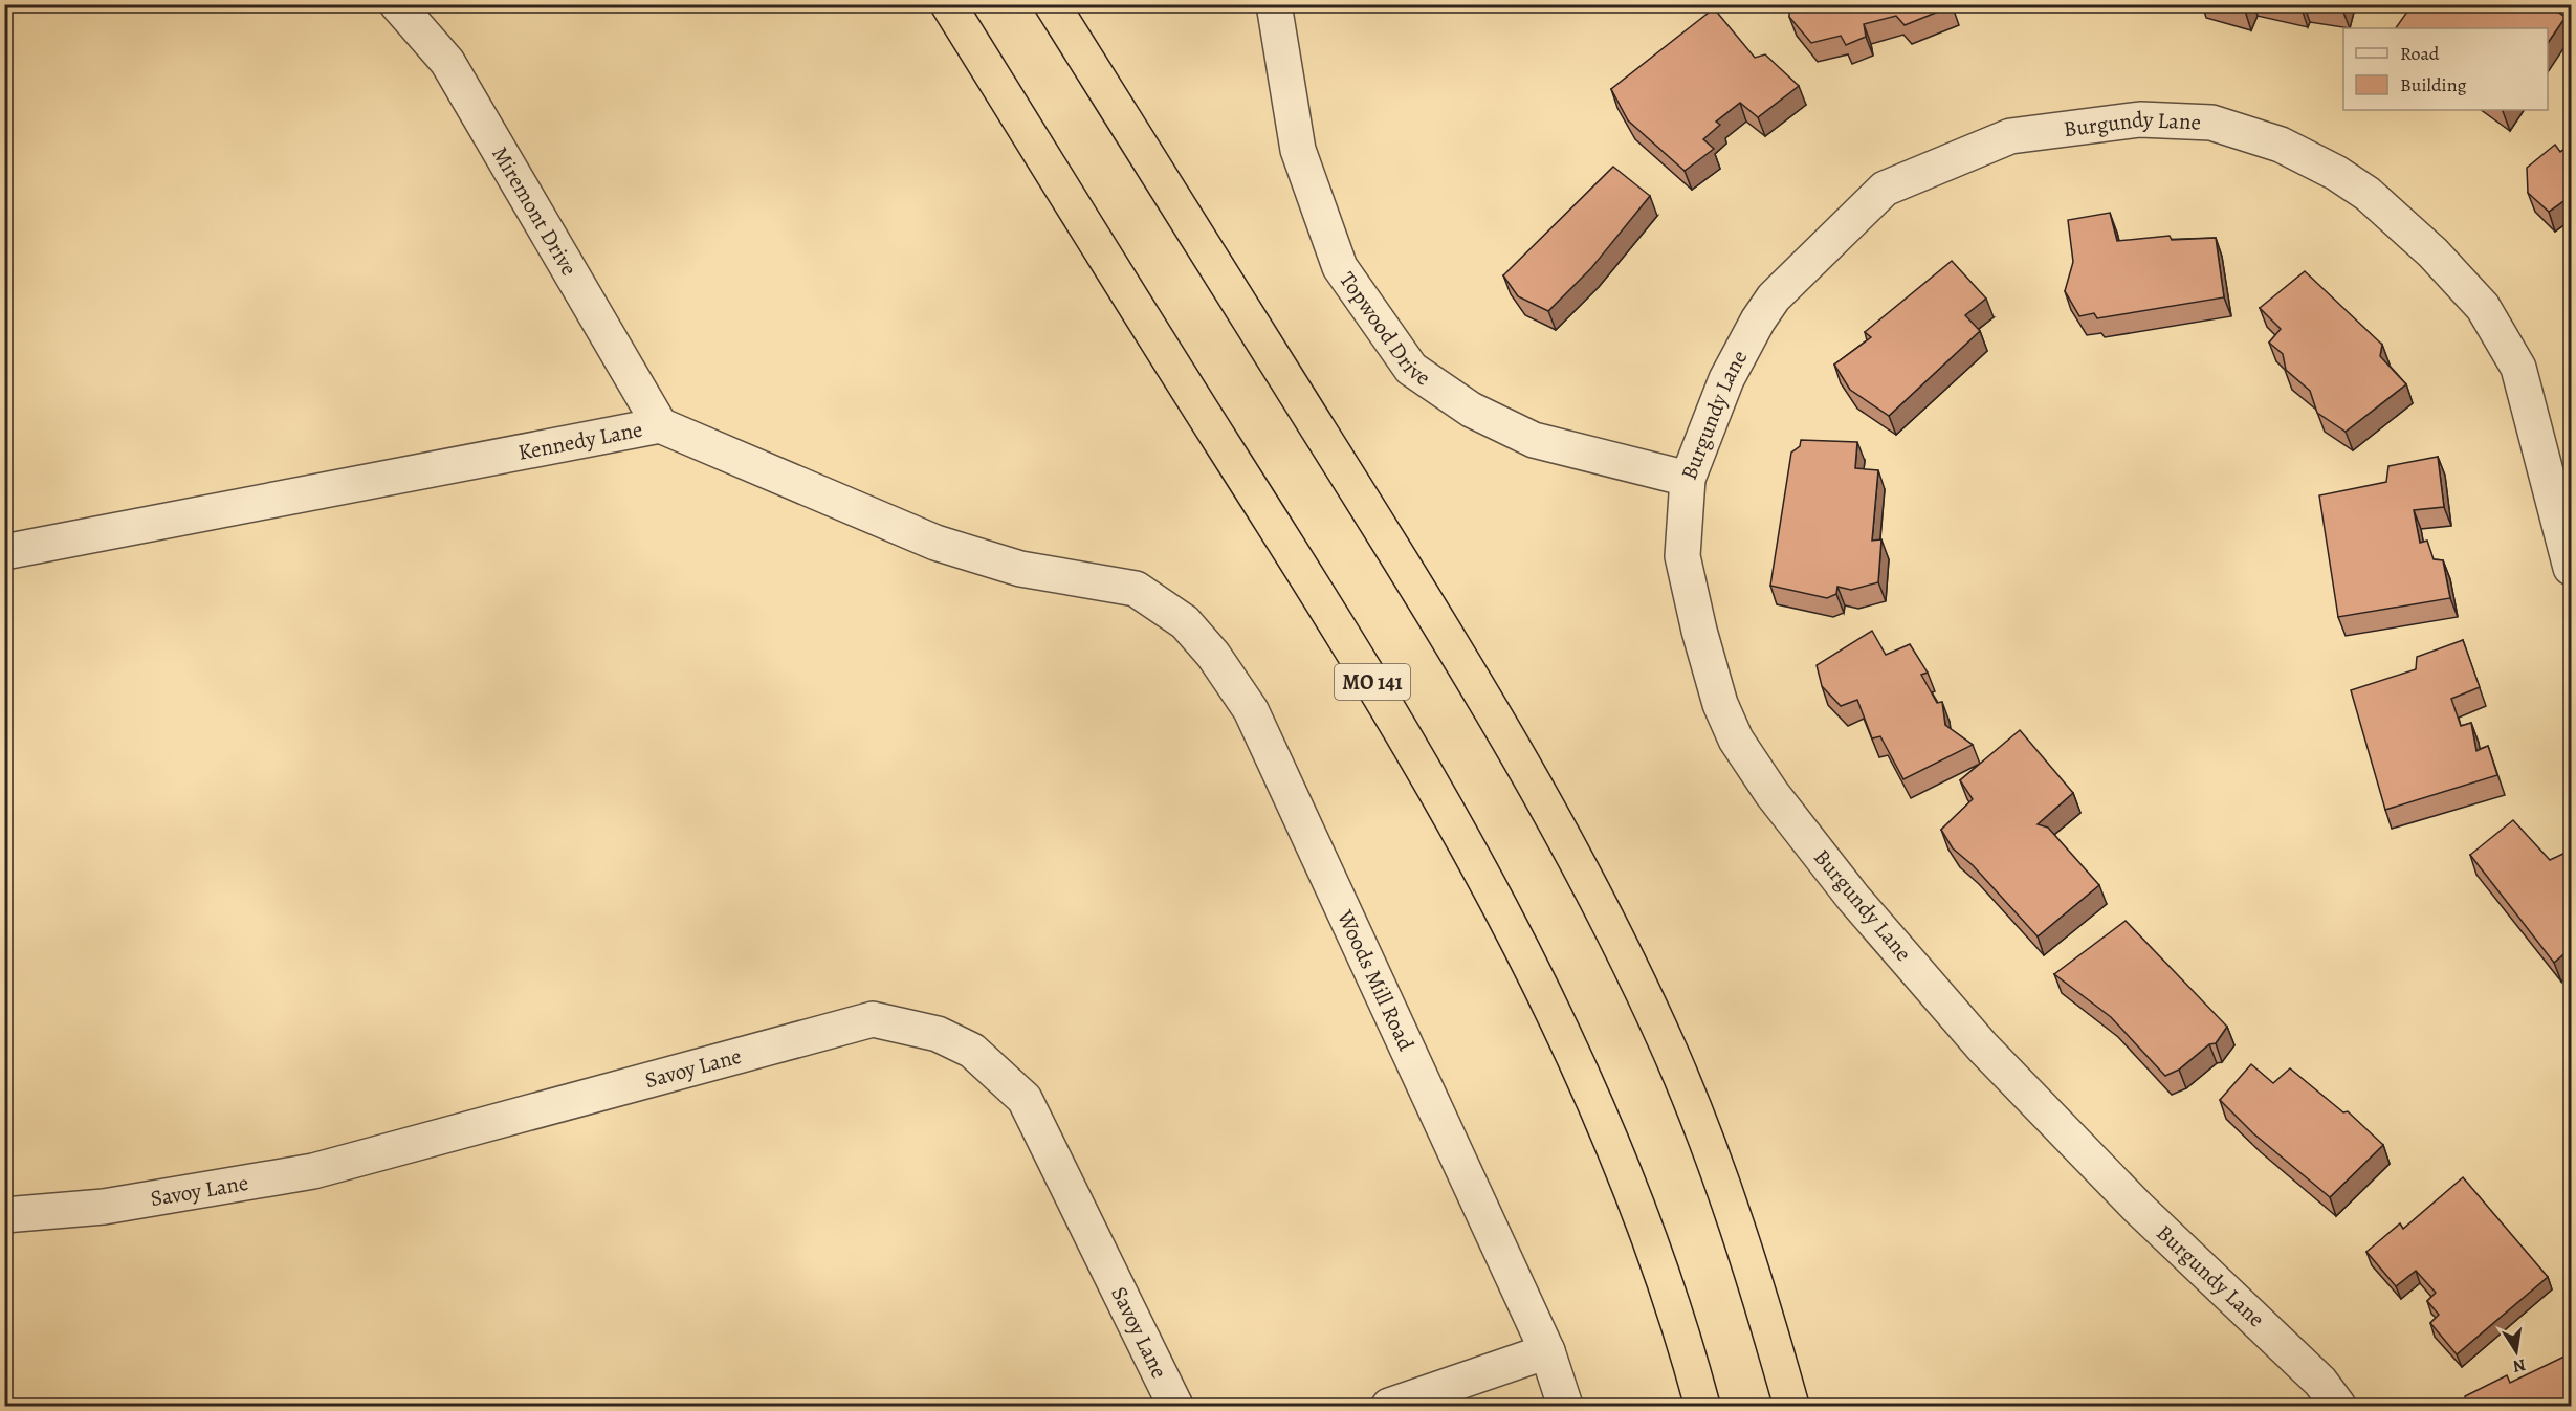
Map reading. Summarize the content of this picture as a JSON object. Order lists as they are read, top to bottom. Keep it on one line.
{"streets":{"highway":["MO 141"],"street":["Burgundy Lane","Miremont Drive","Topwood Drive","Kennedy Lane","Woods Mill Road","Savoy Lane"]},"crossings":[["Burgundy Lane","Topwood Drive"],["Miremont Drive","Kennedy Lane"],["Kennedy Lane","Woods Mill Road"]],"legend":["Road","Building"],"north":"bottom"}
